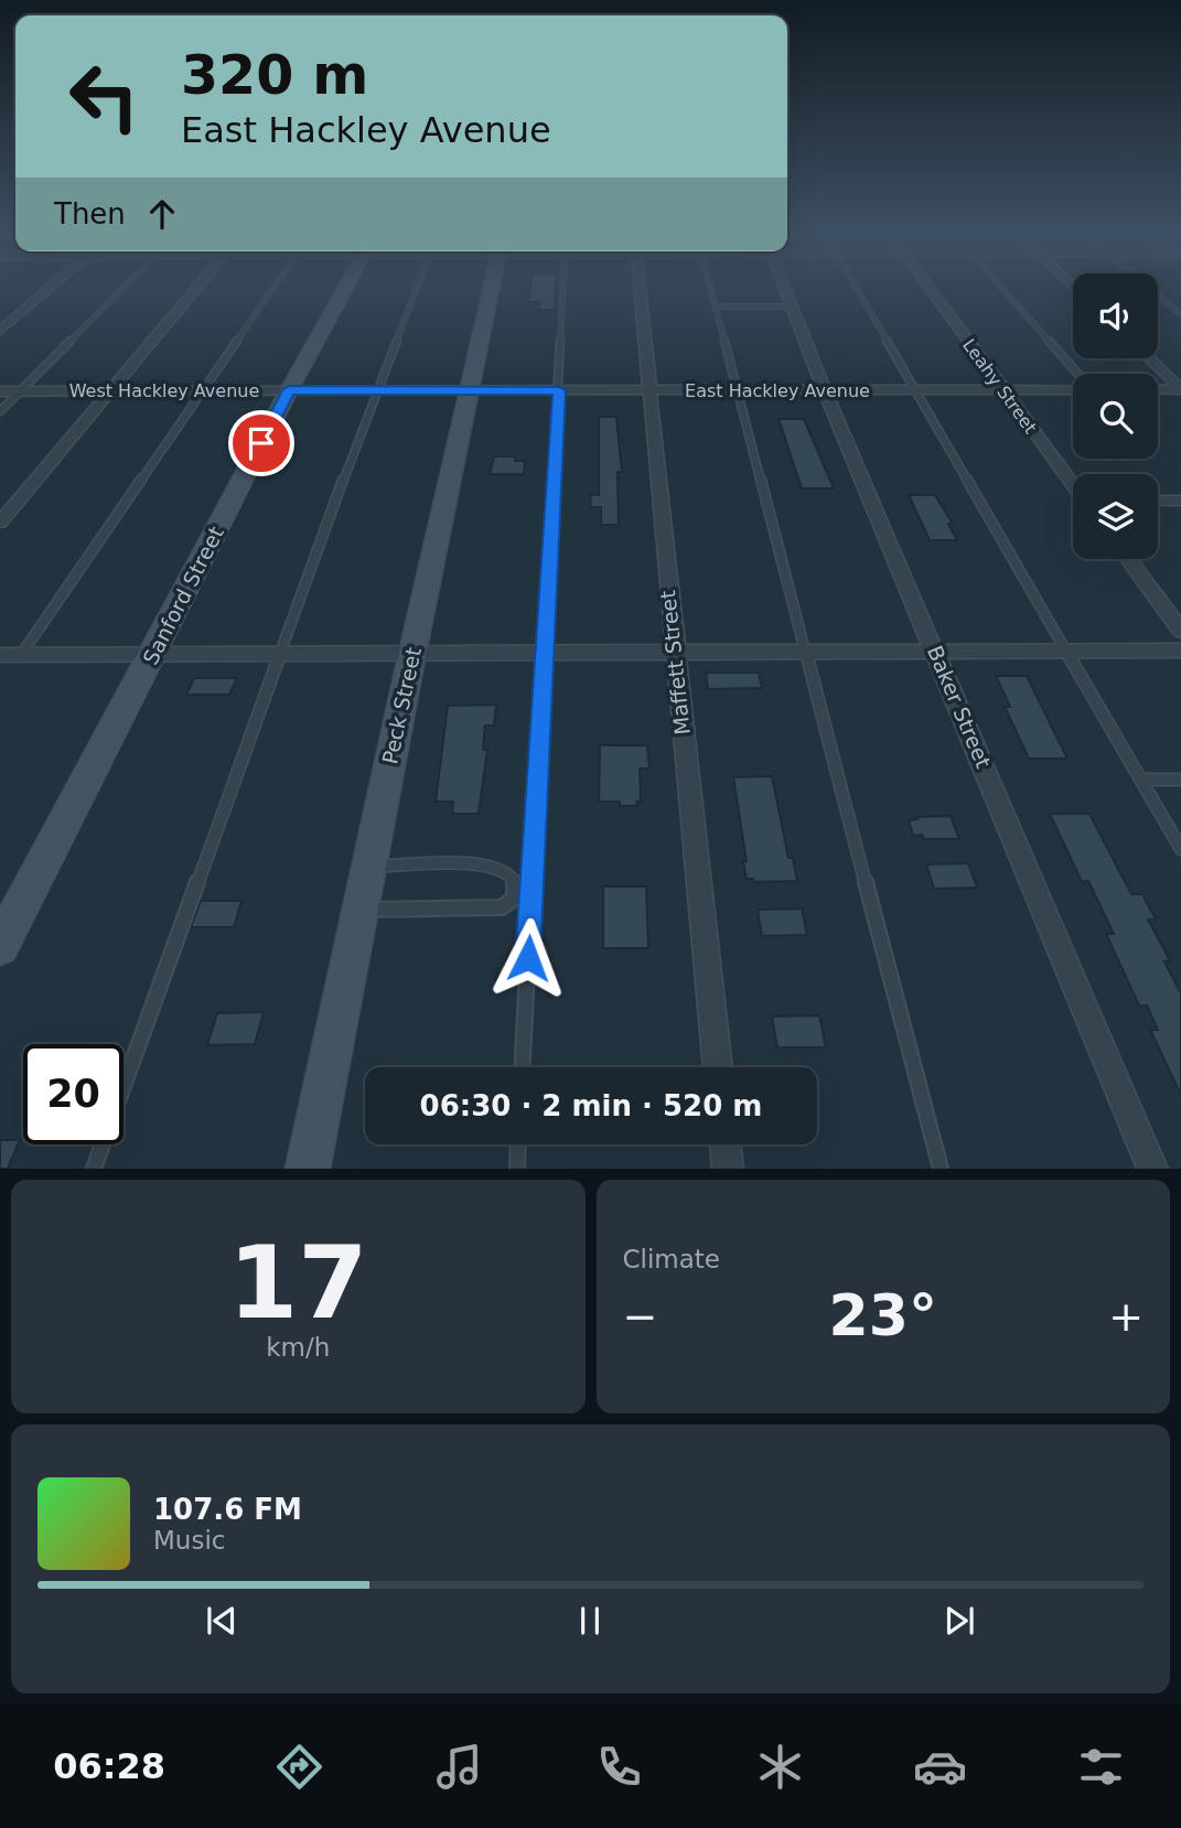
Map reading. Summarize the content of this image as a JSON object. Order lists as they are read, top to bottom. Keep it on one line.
{"streets":{"street":["Leahy Street","West Hackley Avenue","East Hackley Avenue","Sanford Street","Maffett Street","Peck Street","Baker Street"]},"crossings":[["Leahy Street","East Hackley Avenue"],["West Hackley Avenue","East Hackley Avenue"],["West Hackley Avenue","Sanford Street"],["West Hackley Avenue","Peck Street"],["East Hackley Avenue","Maffett Street"],["East Hackley Avenue","Peck Street"],["East Hackley Avenue","Baker Street"]],"page":{"turn":["320 m","East Hackley Avenue"],"then":"Then","limit":"20","trip":"06:30 · 2 min · 520 m","tile":[["17","km/h"],"Climate"],"heat":["−","23°","+"],"song":["107.6 FM","Music"],"tabs":"06:28"}}
